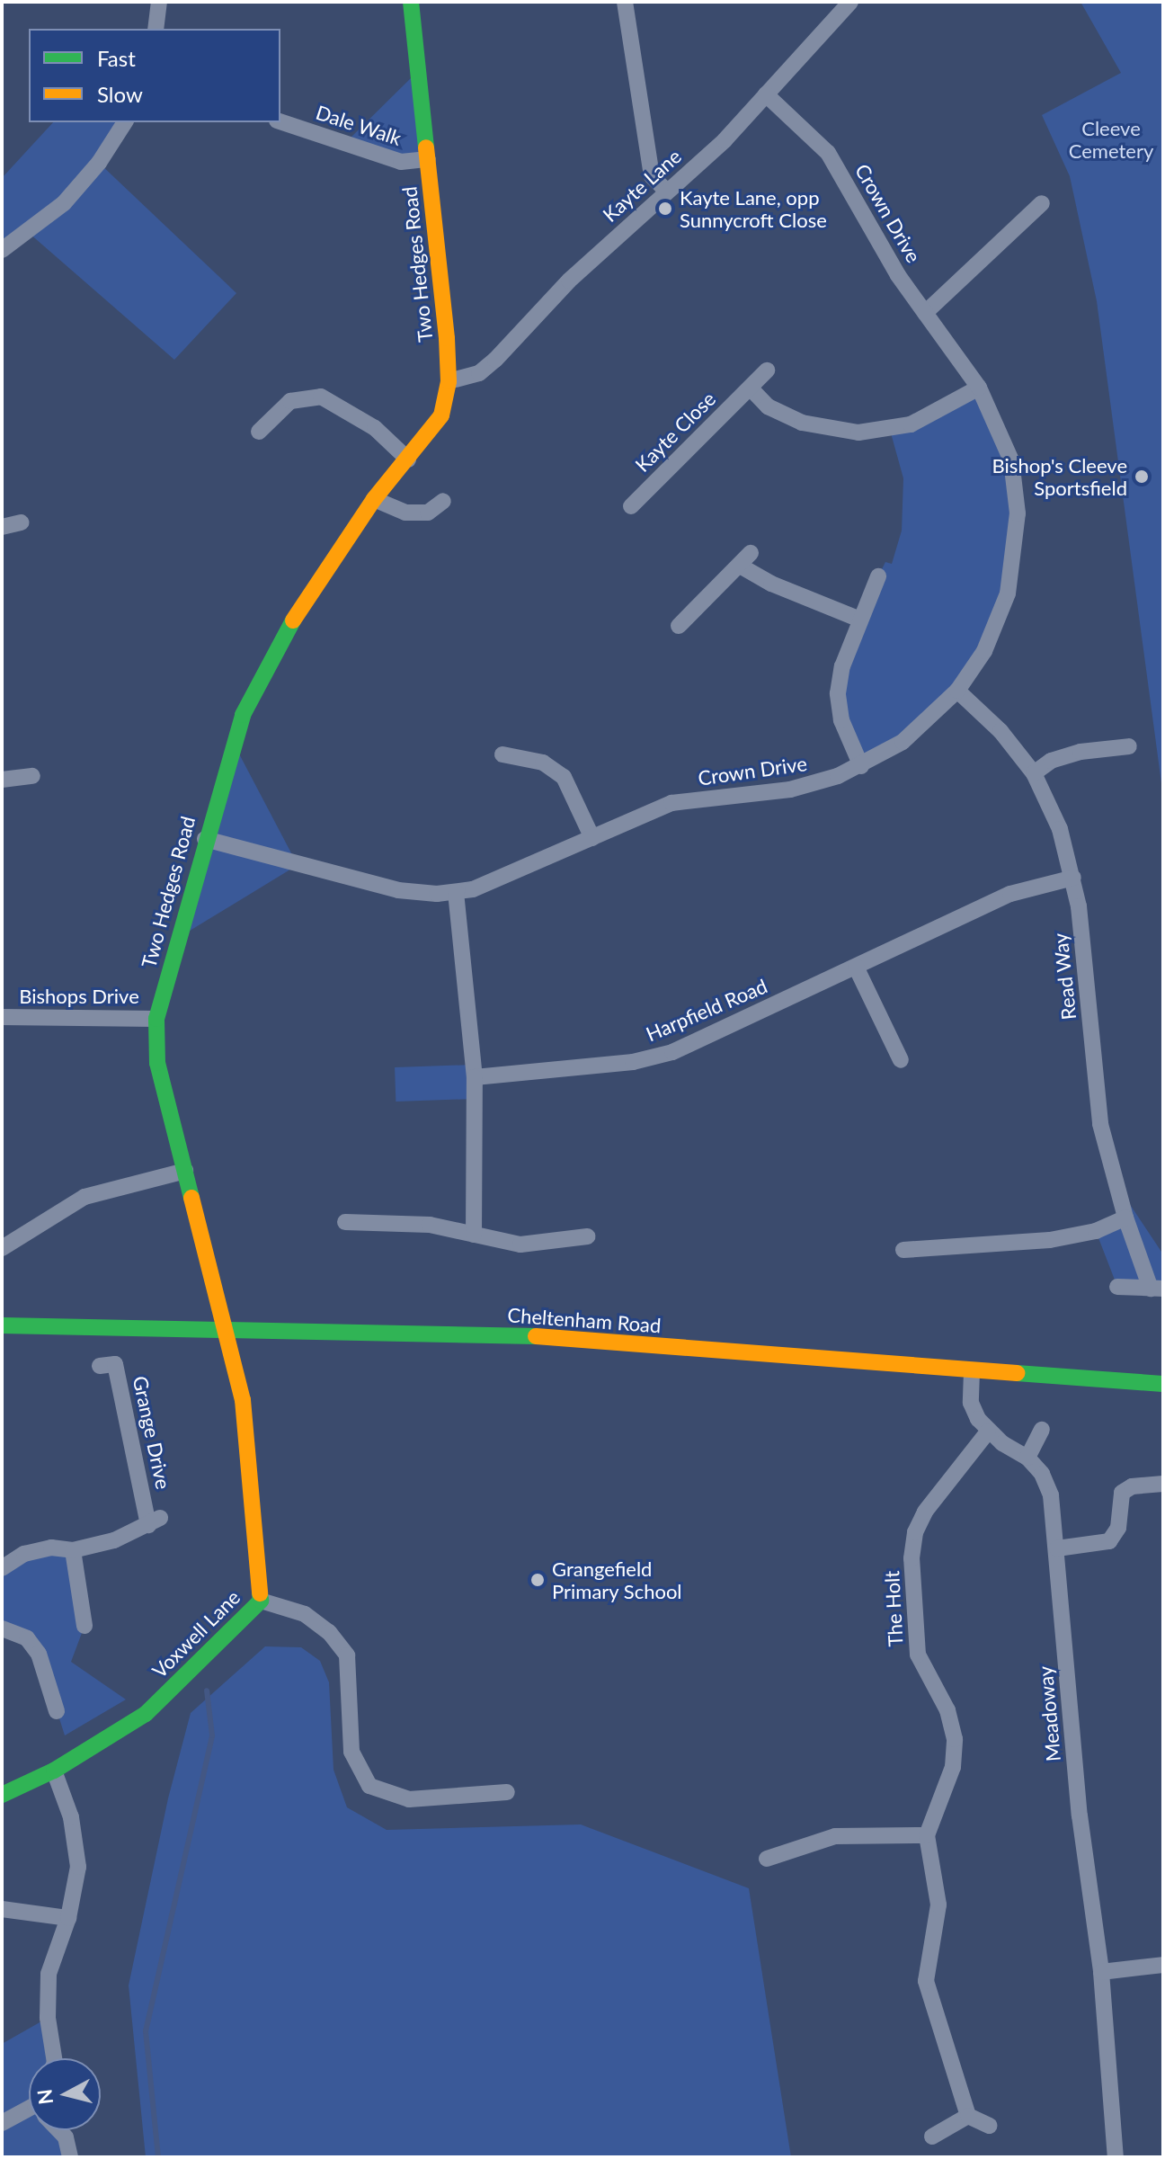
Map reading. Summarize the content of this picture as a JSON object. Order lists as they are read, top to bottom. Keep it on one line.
{"streets":{"street":["Dale Walk","Kayte Lane","Crown Drive","Two Hedges Road","Kayte Close","Read Way","Bishops Drive","Harpfield Road","Cheltenham Road","Grange Drive","The Holt","Voxwell Lane","Meadoway"]},"crossings":[["Dale Walk","Two Hedges Road"],["Kayte Lane","Crown Drive"],["Kayte Lane","Two Hedges Road"],["Crown Drive","Two Hedges Road"],["Crown Drive","Read Way"],["Two Hedges Road","Bishops Drive"],["Two Hedges Road","Cheltenham Road"],["Two Hedges Road","Voxwell Lane"],["Read Way","Harpfield Road"],["Cheltenham Road","Voxwell Lane"],["Cheltenham Road","Meadoway"],["The Holt","Meadoway"]],"parks":["Cleeve Cemetery"],"places":["Kayte Lane, opp Sunnycroft Close","Bishop's Cleeve Sportsfield","Grangefield Primary School"],"legend":["Fast","Slow"],"north":"left"}
